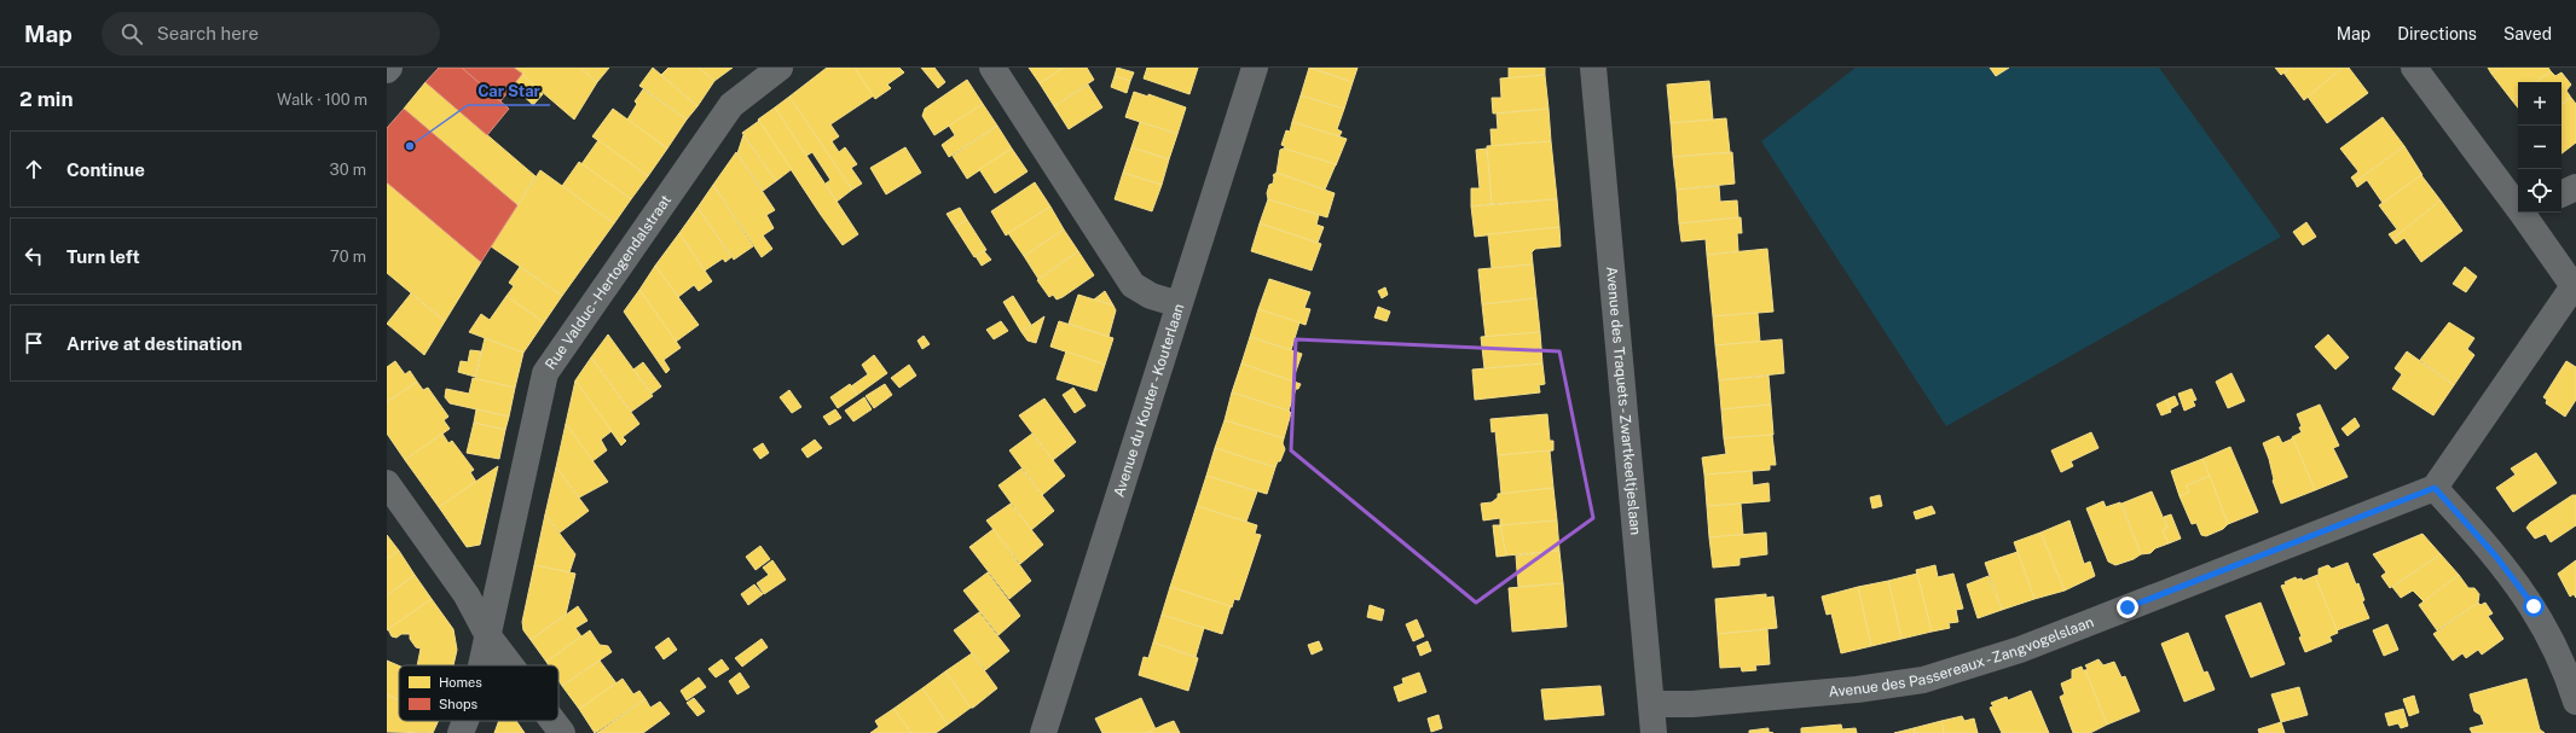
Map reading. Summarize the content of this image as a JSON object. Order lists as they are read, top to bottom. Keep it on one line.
{"streets":{"street":["Rue Valduc - Hertogendalstraat","Avenue du Kouter - Kouterlaan","Avenue des Traquets - Zwartkeeltjeslaan","Avenue des Passereaux - Zangvogelslaan"]},"crossings":[["Avenue des Traquets - Zwartkeeltjeslaan","Avenue des Passereaux - Zangvogelslaan"]],"places":["Car Star"],"legend":["Homes","Shops"],"page":{"header":"Map","search":"Search here","nav":["Map","Directions","Saved"],"heading":["2 min","Walk · 100 m"],"map_buttons":["+","−"],"list":[["Continue","30 m"],["Turn left","70 m"],"Arrive at destination"]}}
